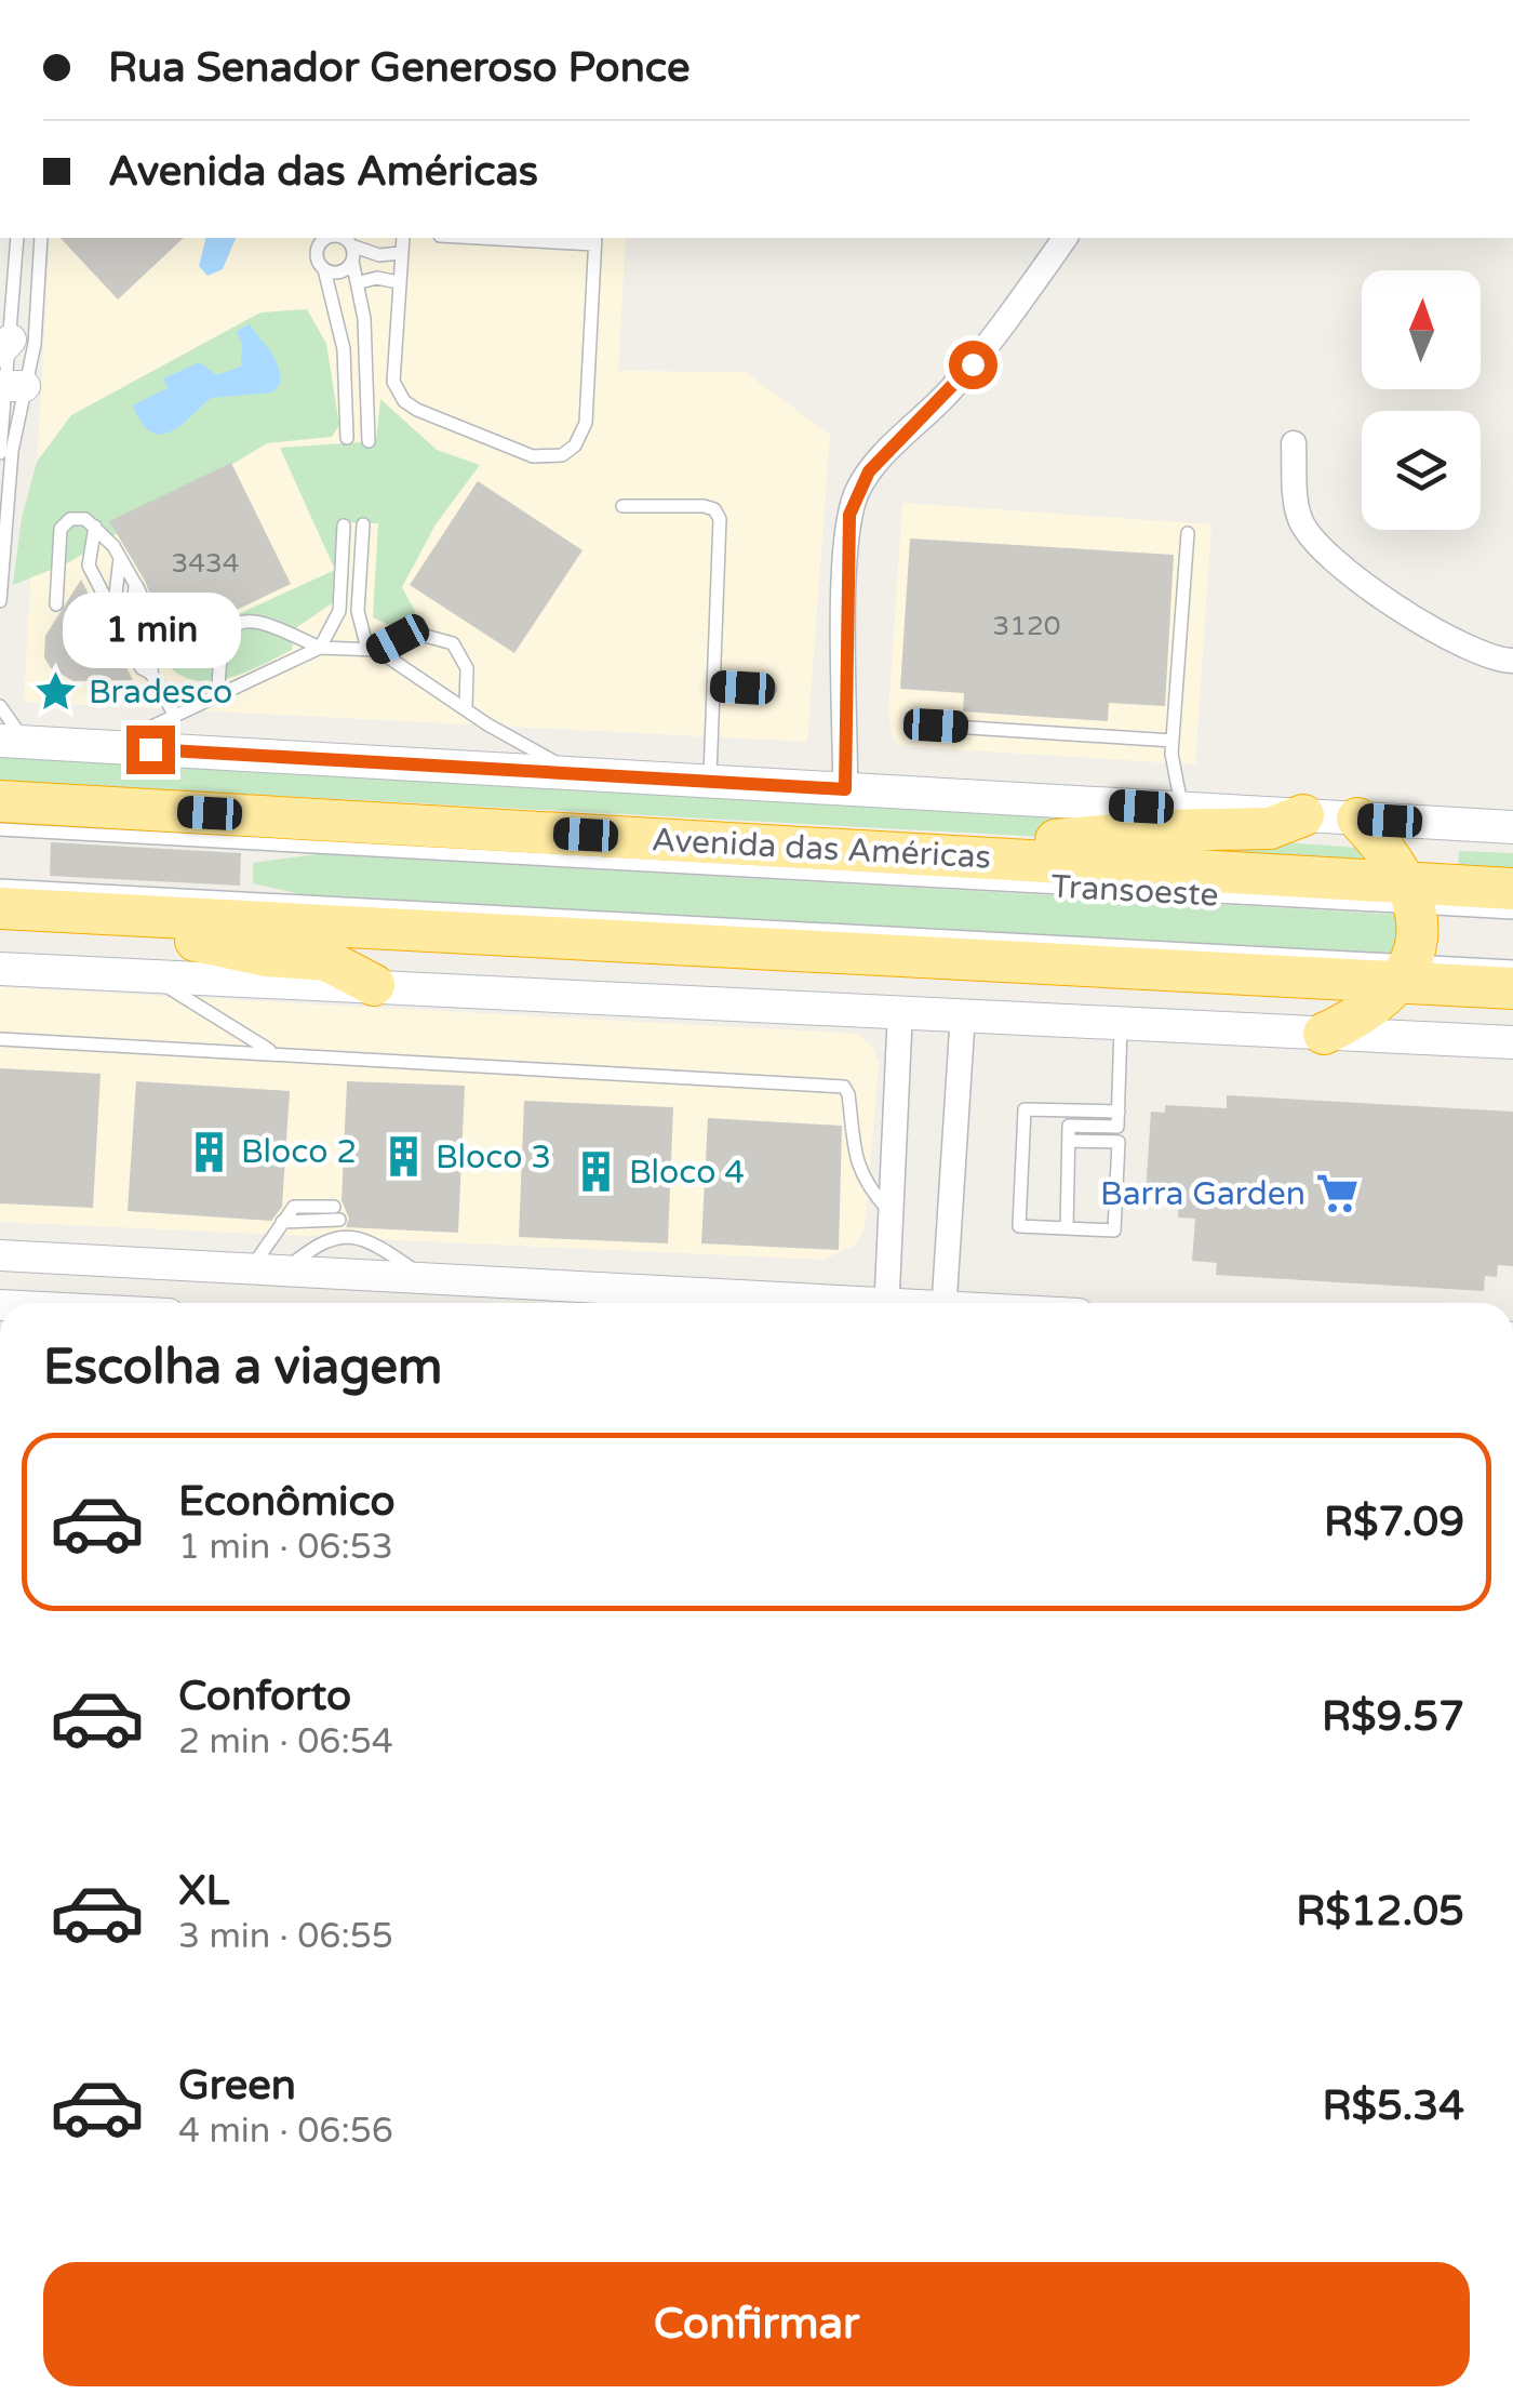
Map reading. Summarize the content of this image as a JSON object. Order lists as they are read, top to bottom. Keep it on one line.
{"streets":{"highway":["Avenida das Américas"],"lane":["Transoeste"]},"crossings":[["Avenida das Américas","Transoeste"]],"places":{"place":["Bradesco"],"building":["Bloco 2","Bloco 3","Bloco 4"],"supermarket":["Barra Garden"]},"house_numbers":["3434","3120"],"north":"top","page":{"banner":["Rua Senador Generoso Ponce","Avenida das Américas"],"bubble":"1 min","heading":"Escolha a viagem","list":[{"name":"Econômico","note":"1 min · 06:53","value":"R$7.09"},{"name":"Conforto","note":"2 min · 06:54","value":"R$9.57"},{"name":"XL","note":"3 min · 06:55","value":"R$12.05"},{"name":"Green","note":"4 min · 06:56","value":"R$5.34"}],"buttons":"Confirmar"}}
